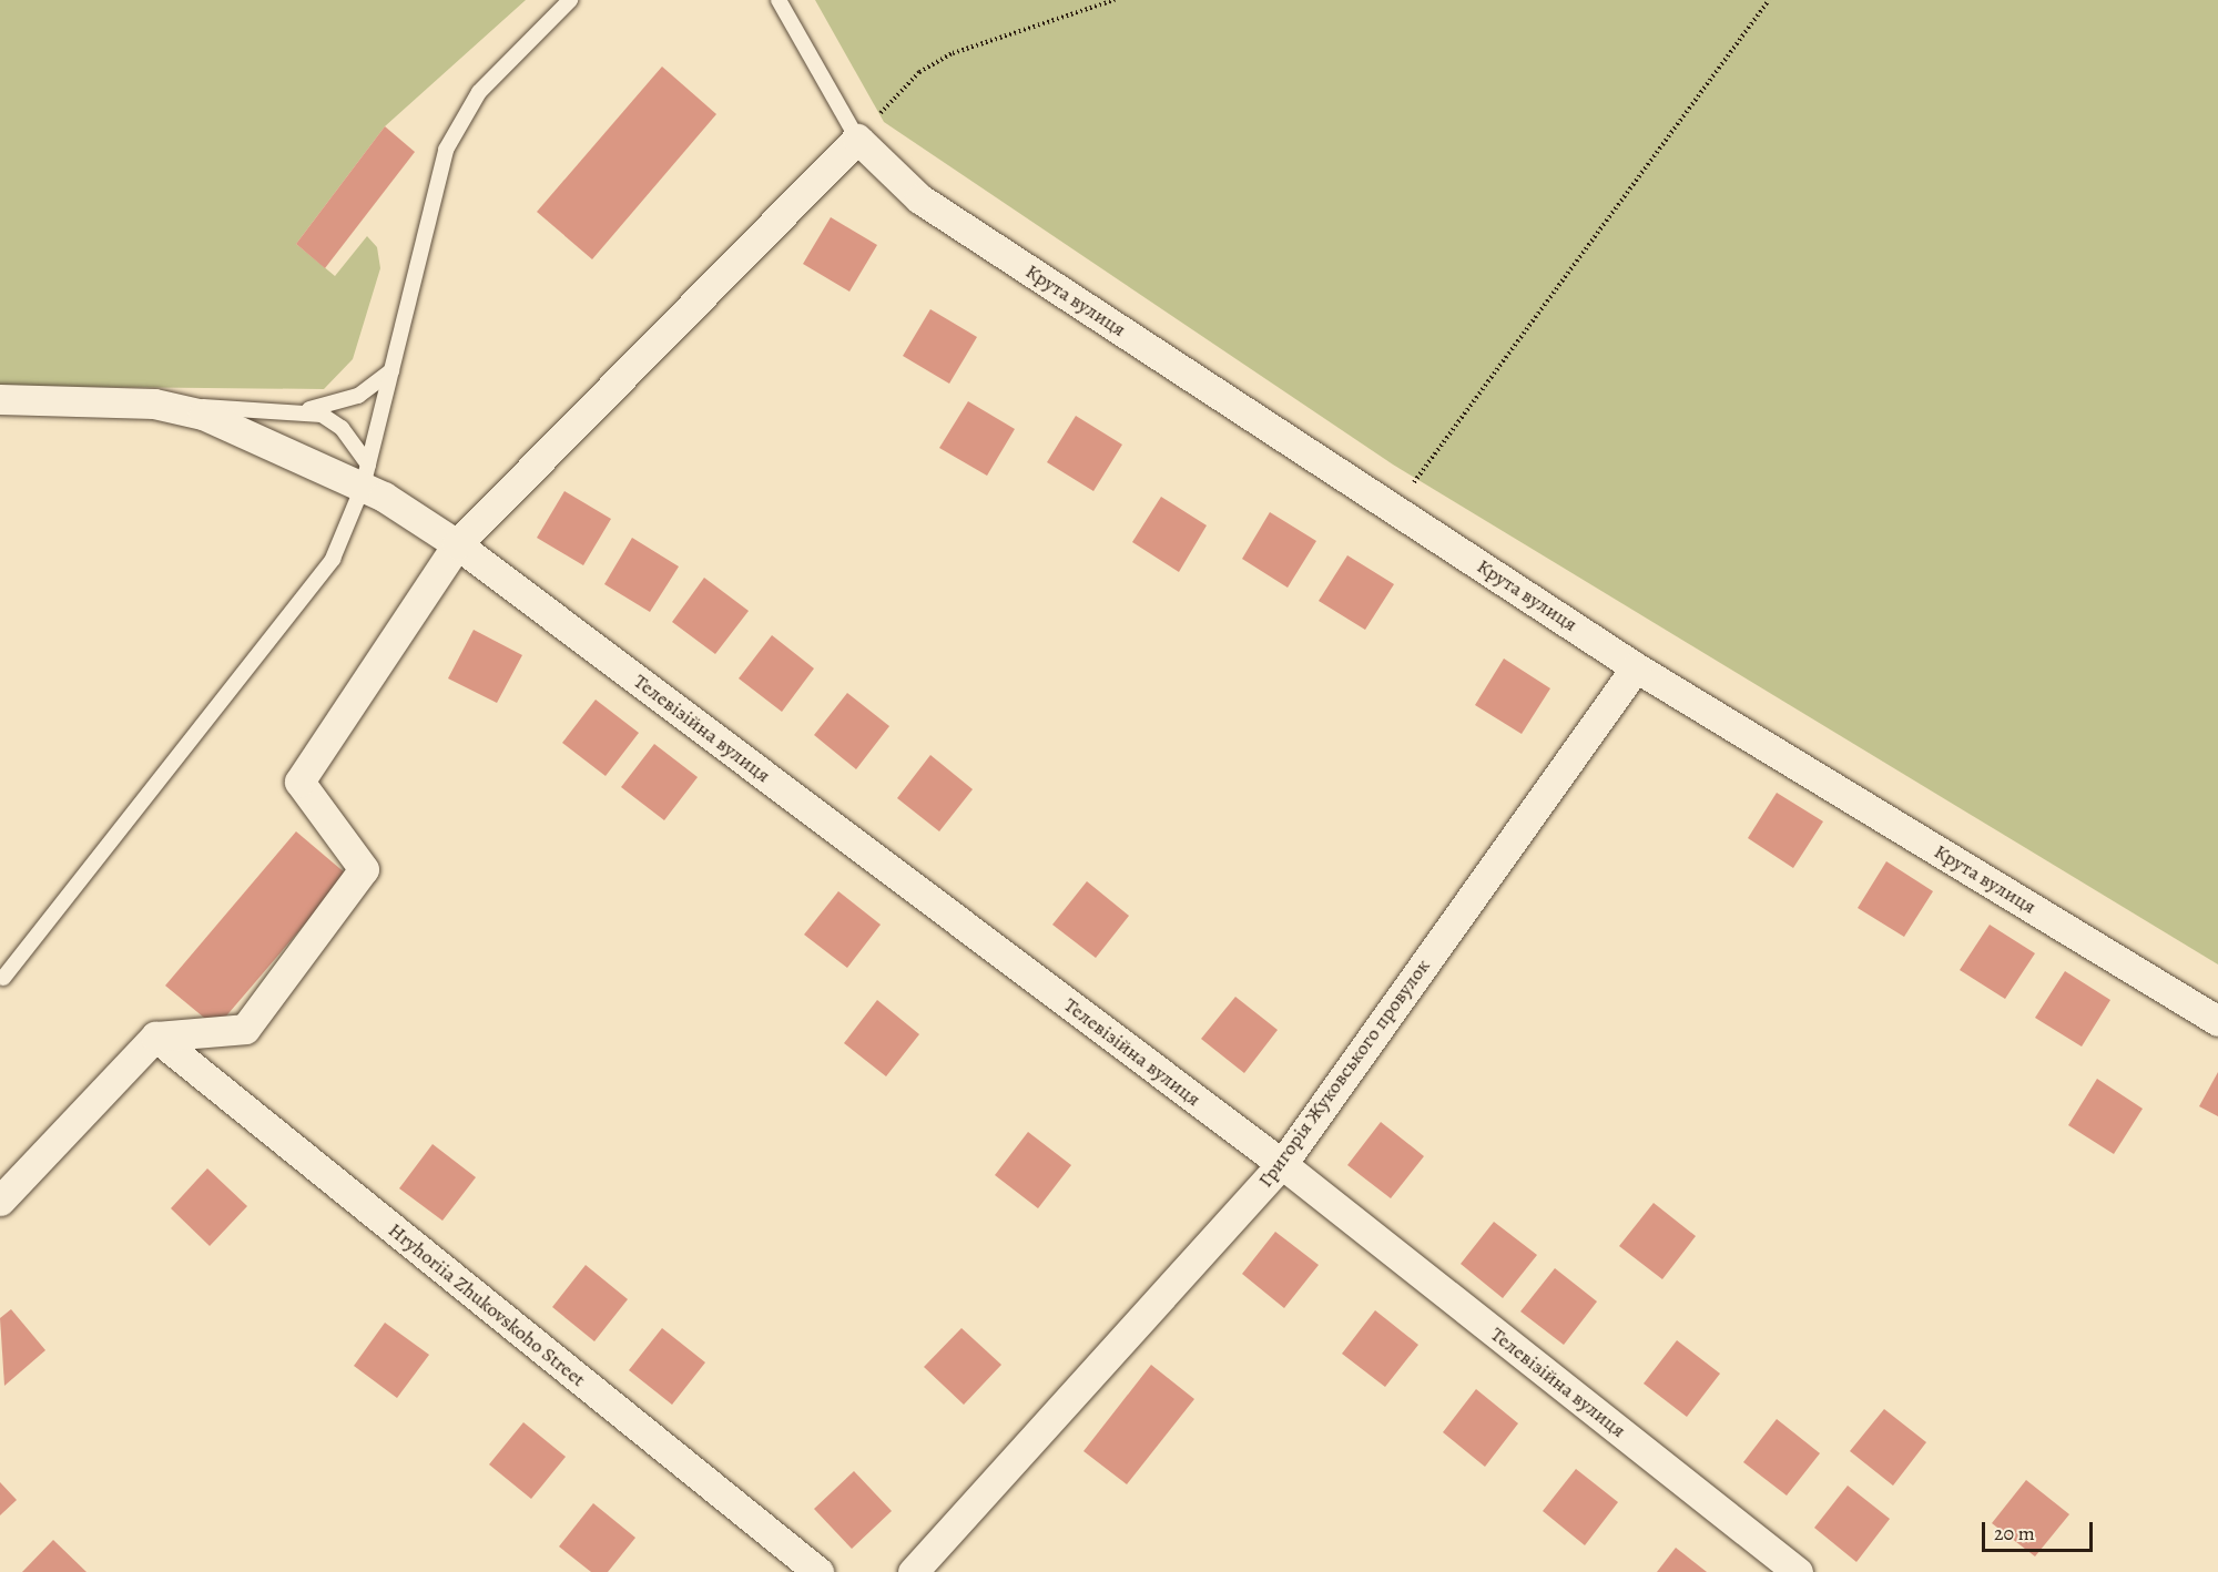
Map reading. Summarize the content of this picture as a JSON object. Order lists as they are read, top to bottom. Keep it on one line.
{"streets":{"street":["Крута вулиця","Телевізійна вулиця","Григорія Жуковського провулок","Hryhoriia Zhukovskoho Street"]},"crossings":[["Крута вулиця","Григорія Жуковського провулок"],["Телевізійна вулиця","Григорія Жуковського провулок"]],"scale_bar":"20 m"}
